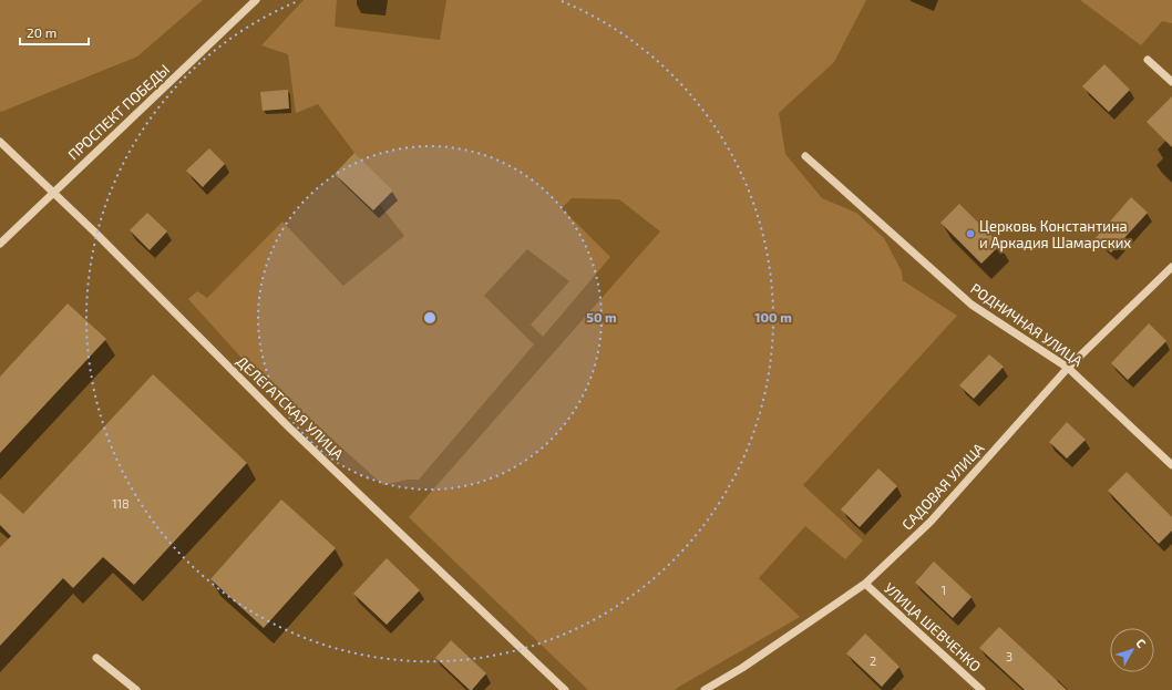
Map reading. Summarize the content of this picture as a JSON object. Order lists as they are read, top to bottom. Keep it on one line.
{"streets":{"street":["ПРОСПЕКТ ПОБЕДЫ","РОДНИЧНАЯ УЛИЦА","ДЕЛЕГАТСКАЯ УЛИЦА","САДОВАЯ УЛИЦА","УЛИЦА ШЕВЧЕНКО"]},"crossings":[["ПРОСПЕКТ ПОБЕДЫ","ДЕЛЕГАТСКАЯ УЛИЦА"],["РОДНИЧНАЯ УЛИЦА","САДОВАЯ УЛИЦА"],["САДОВАЯ УЛИЦА","УЛИЦА ШЕВЧЕНКО"]],"places":["Церковь Константина и Аркадия Шамарских"],"house_numbers":["118","1","3","2"],"scale_bar":"20 m","north":"top right","rings":["50 m","100 m"]}
